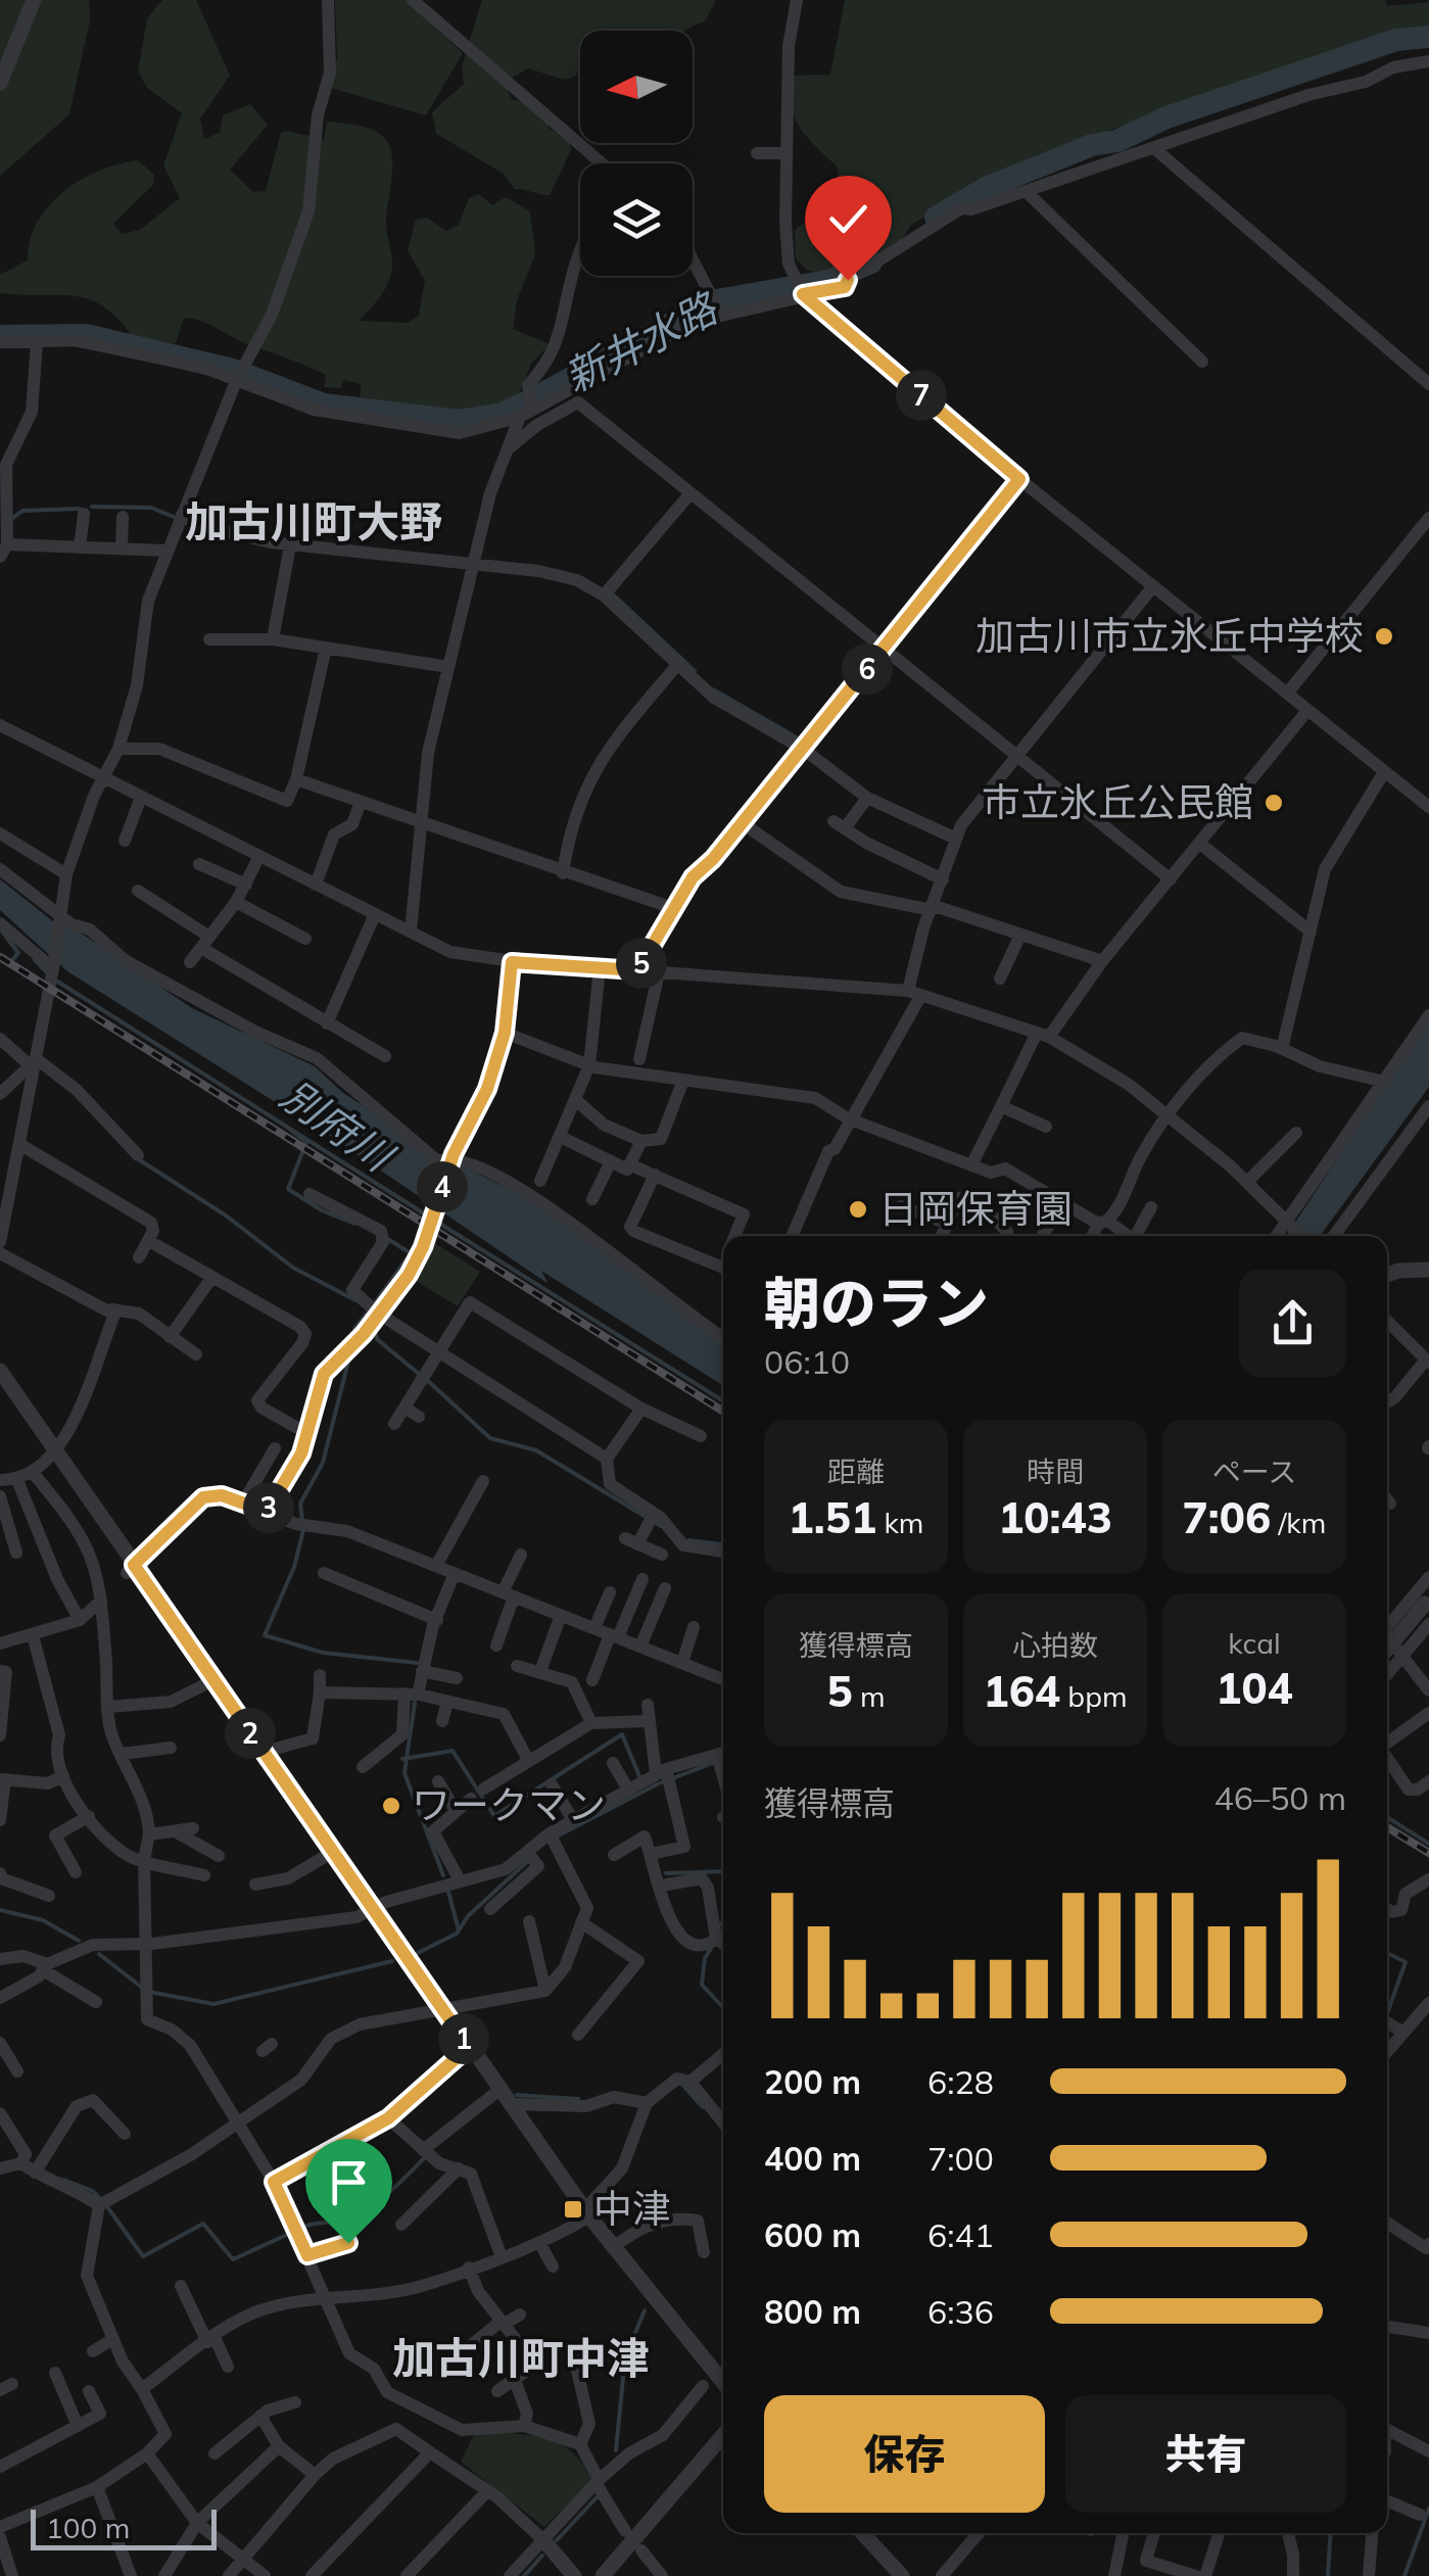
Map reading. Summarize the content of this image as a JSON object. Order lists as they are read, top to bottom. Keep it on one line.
{"districts":["加古川町大野","加古川町中津"],"water":["新井水路","別府川"],"places":{"other":["加古川市立氷丘中学校","市立氷丘公民館","日岡保育園","ワークマン"],"transit":["中津"]},"scale_bar":"100 m","north":"left","page":{"pins":["7","6","5","4","3","2","1"],"heading":["朝のラン","06:10"],"stats":[["距離","1.51 km"],["時間","10:43"],["ペース","7:06 /km"],["獲得標高","5 m"],["心拍数","164 bpm"],["kcal","104"]],"chart":["獲得標高","46–50 m"],"list":[{"name":"200 m","note":"6:28"},{"name":"400 m","note":"7:00"},{"name":"600 m","note":"6:41"},{"name":"800 m","note":"6:36"}],"buttons":["保存","共有"],"scale":"100 m"}}
